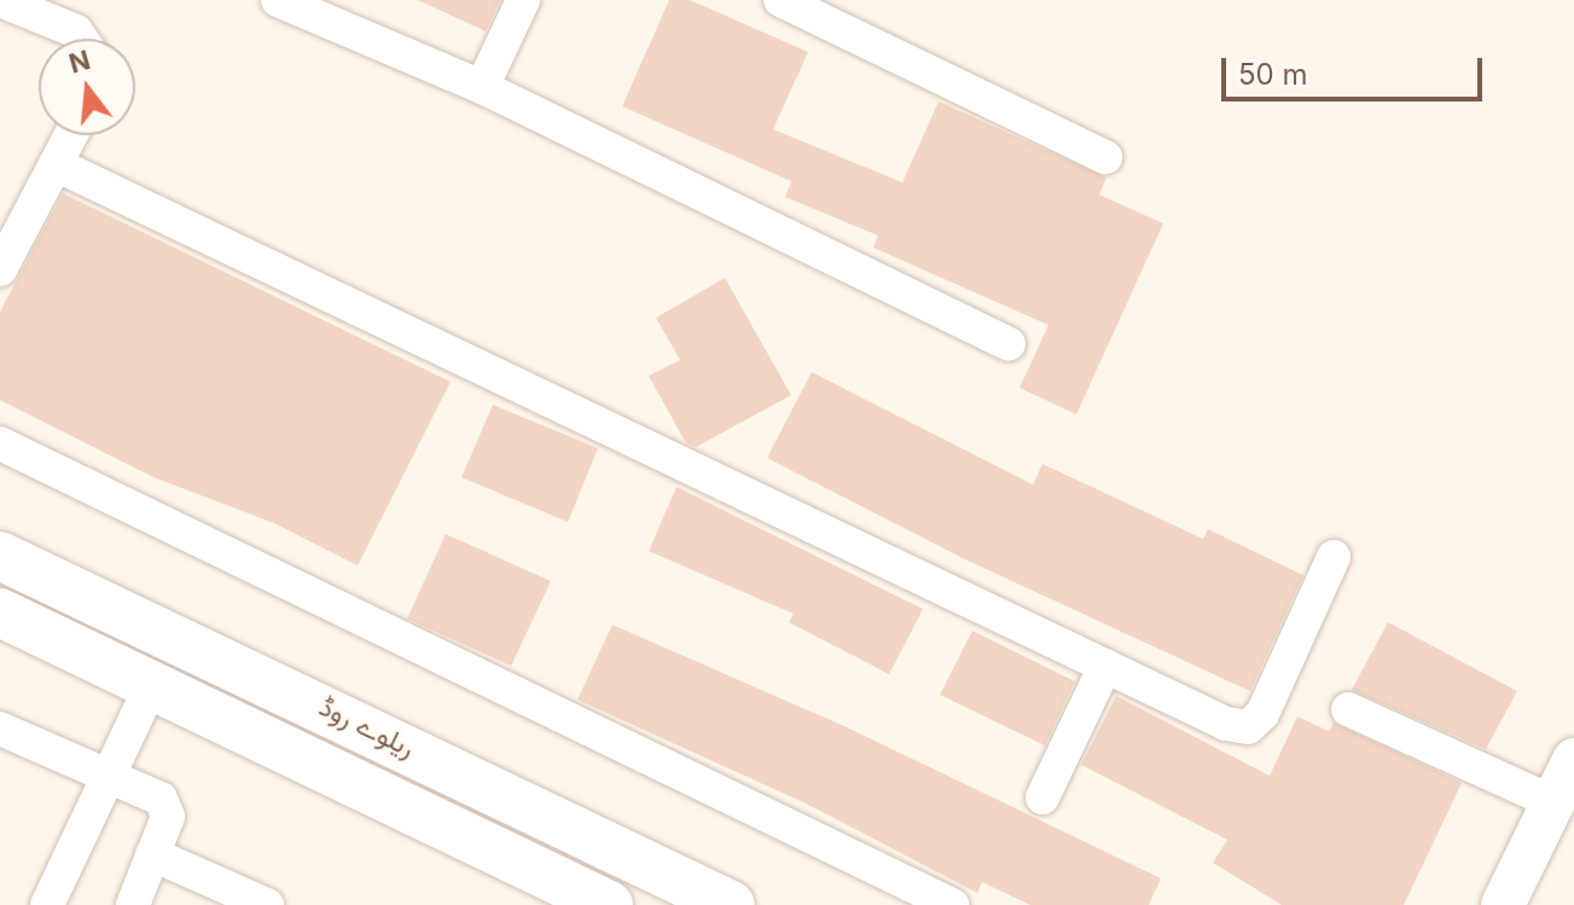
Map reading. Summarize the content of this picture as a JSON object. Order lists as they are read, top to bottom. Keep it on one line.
{"streets":{"main road":["ریلوے روڈ"]},"scale_bar":"50 m","north":"top"}
